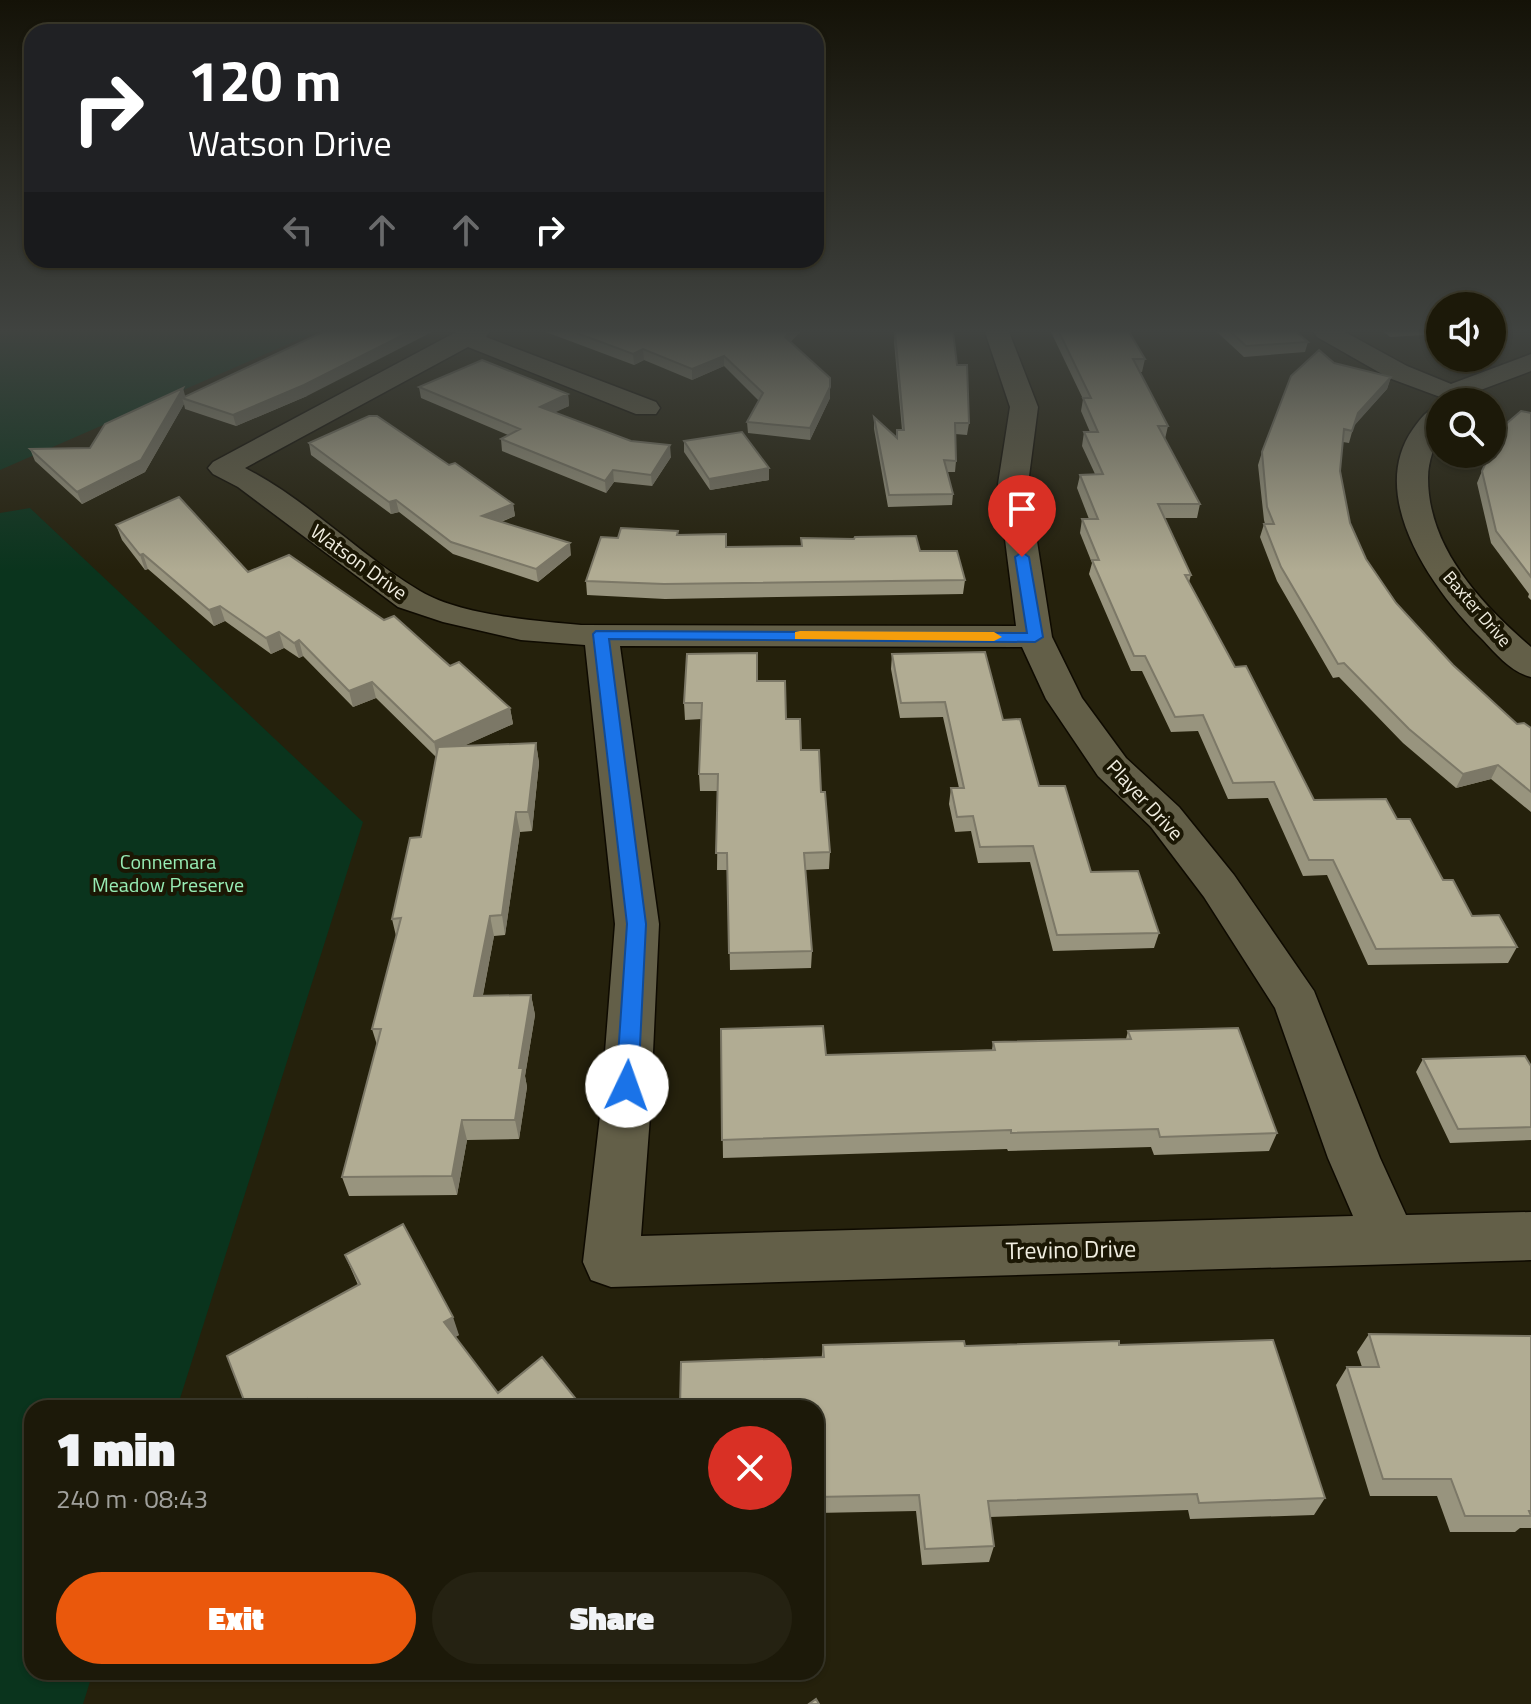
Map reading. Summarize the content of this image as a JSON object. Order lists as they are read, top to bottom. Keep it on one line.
{"streets":{"street":["Watson Drive","Baxter Drive","Player Drive","Trevino Drive"]},"crossings":[["Watson Drive","Player Drive"],["Watson Drive","Trevino Drive"],["Player Drive","Trevino Drive"]],"parks":["Connemara Meadow Preserve"],"page":{"turn":["120 m","Watson Drive"],"heading":["1 min","240 m · 08:43"],"buttons":["Exit","Share"]}}
